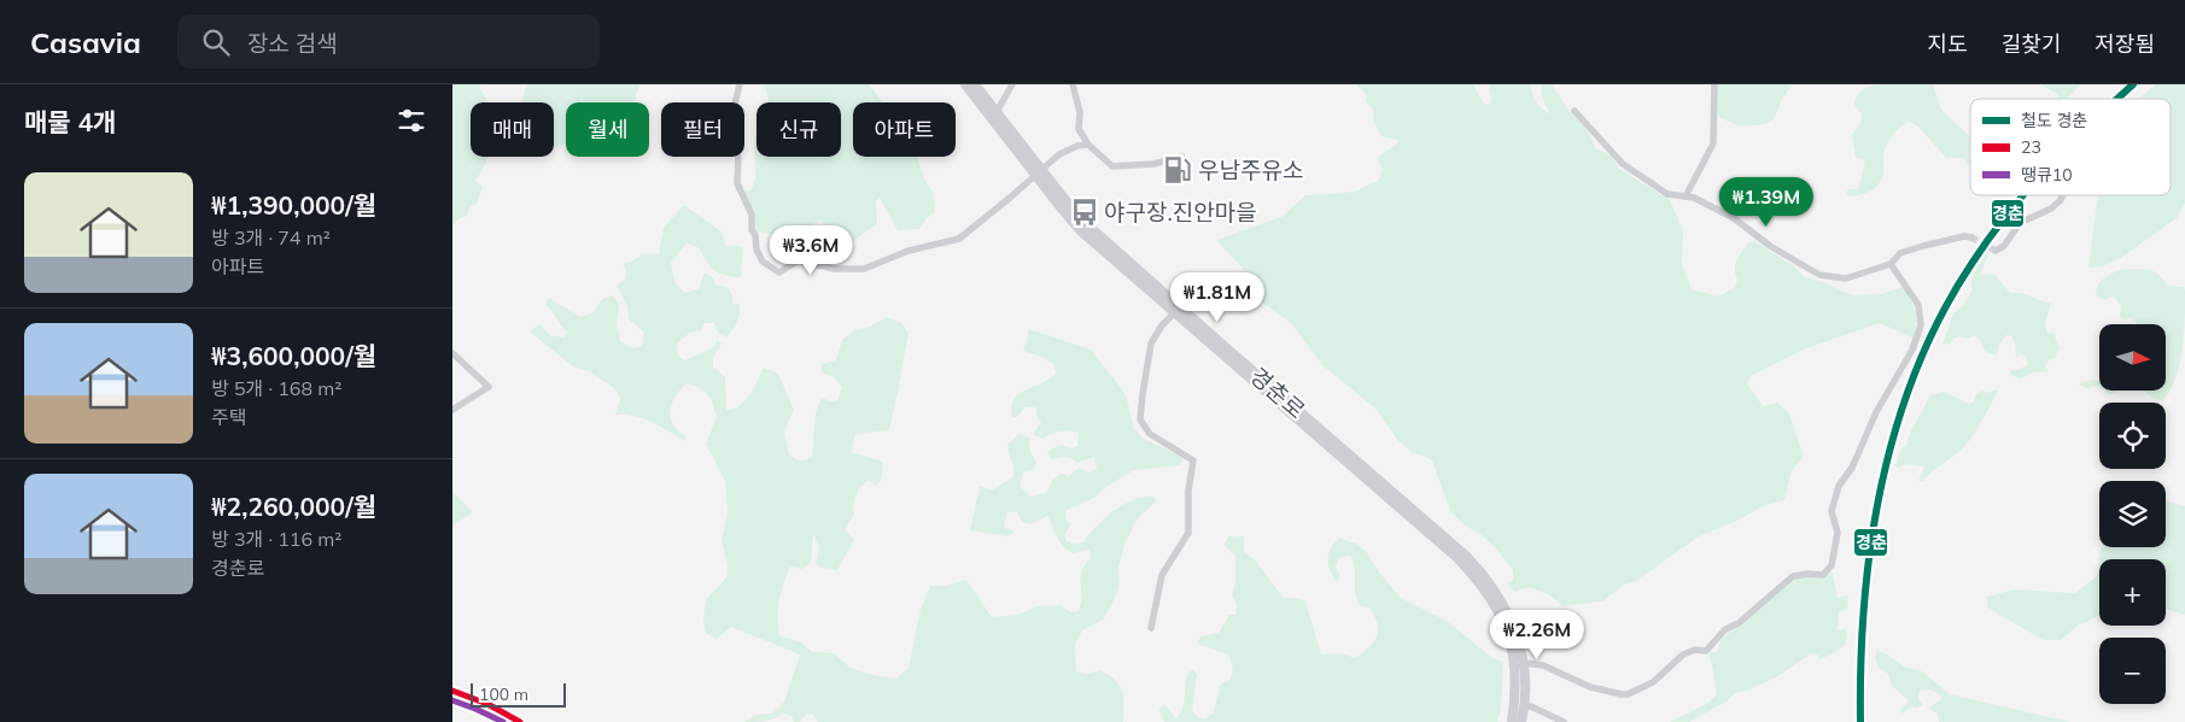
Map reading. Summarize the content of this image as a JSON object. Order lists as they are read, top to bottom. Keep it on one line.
{"streets":{"street":["경춘로"]},"places":{"fuel station":["우남주유소"],"bus stop":["야구장.진안마을"]},"lines":["rail line 경춘","transit line 23","transit line 땡큐10"],"legend":["철도 경춘","23","땡큐10"],"scale_bar":"100 m","north":"right","page":{"header":"Casavia","search":"장소 검색","nav":["지도","길찾기","저장됨"],"heading":"매물 4개","chip":["매매","월세","필터","신규","아파트"],"list":[{"name":"₩1,390,000/월","note":"방 3개 · 74 m² · 아파트"},{"name":"₩3,600,000/월","note":"방 5개 · 168 m² · 주택"},{"name":"₩2,260,000/월","note":"방 3개 · 116 m² · 경춘로"}],"price":["₩1.39M","₩3.6M","₩1.81M","₩2.26M"],"map_buttons":["+","−"],"scale":"100 m"}}
